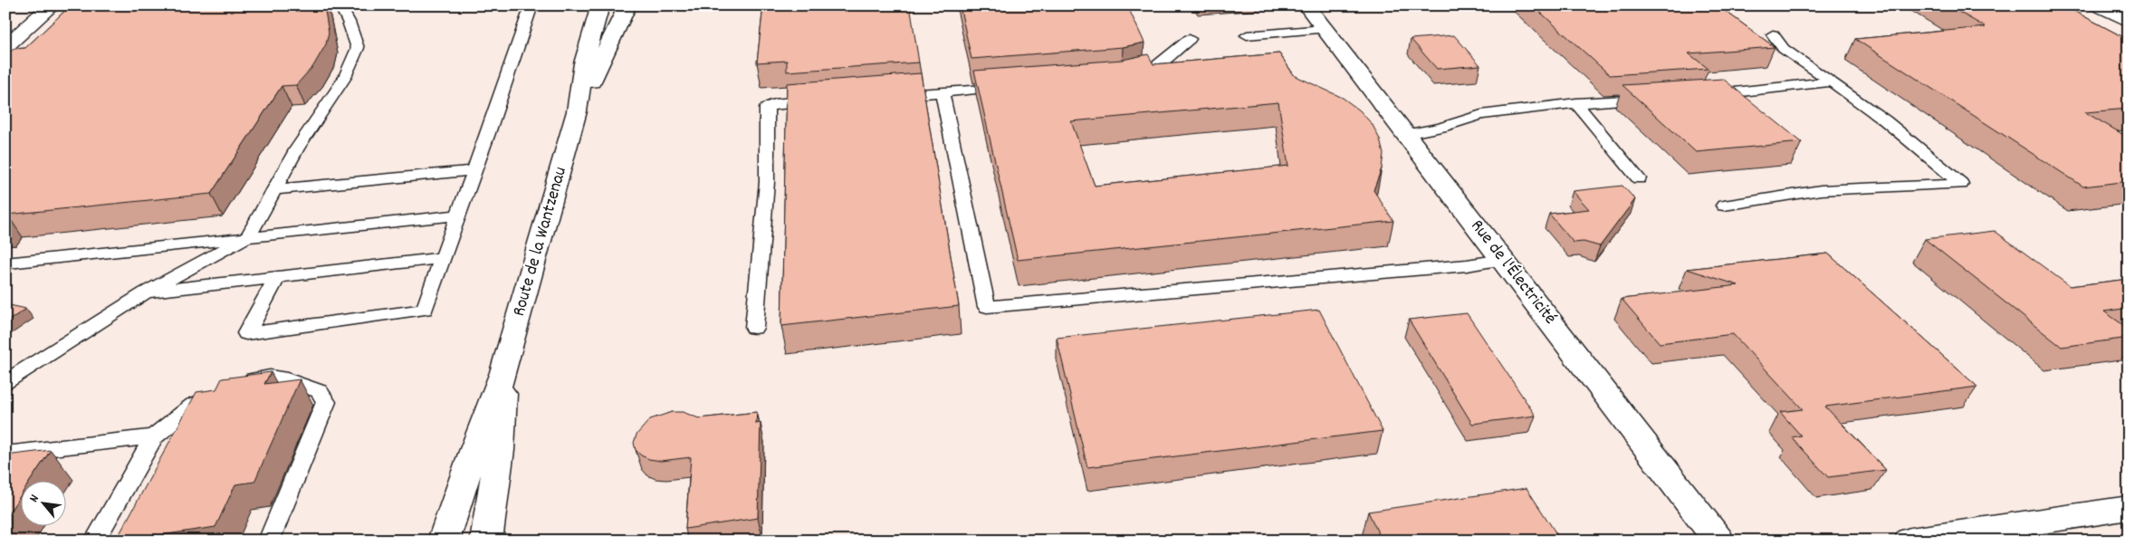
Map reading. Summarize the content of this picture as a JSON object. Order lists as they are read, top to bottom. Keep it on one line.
{"streets":{"main road":["Route de la Wantzenau","Rue de l'Électricité"]},"north":"top left"}
